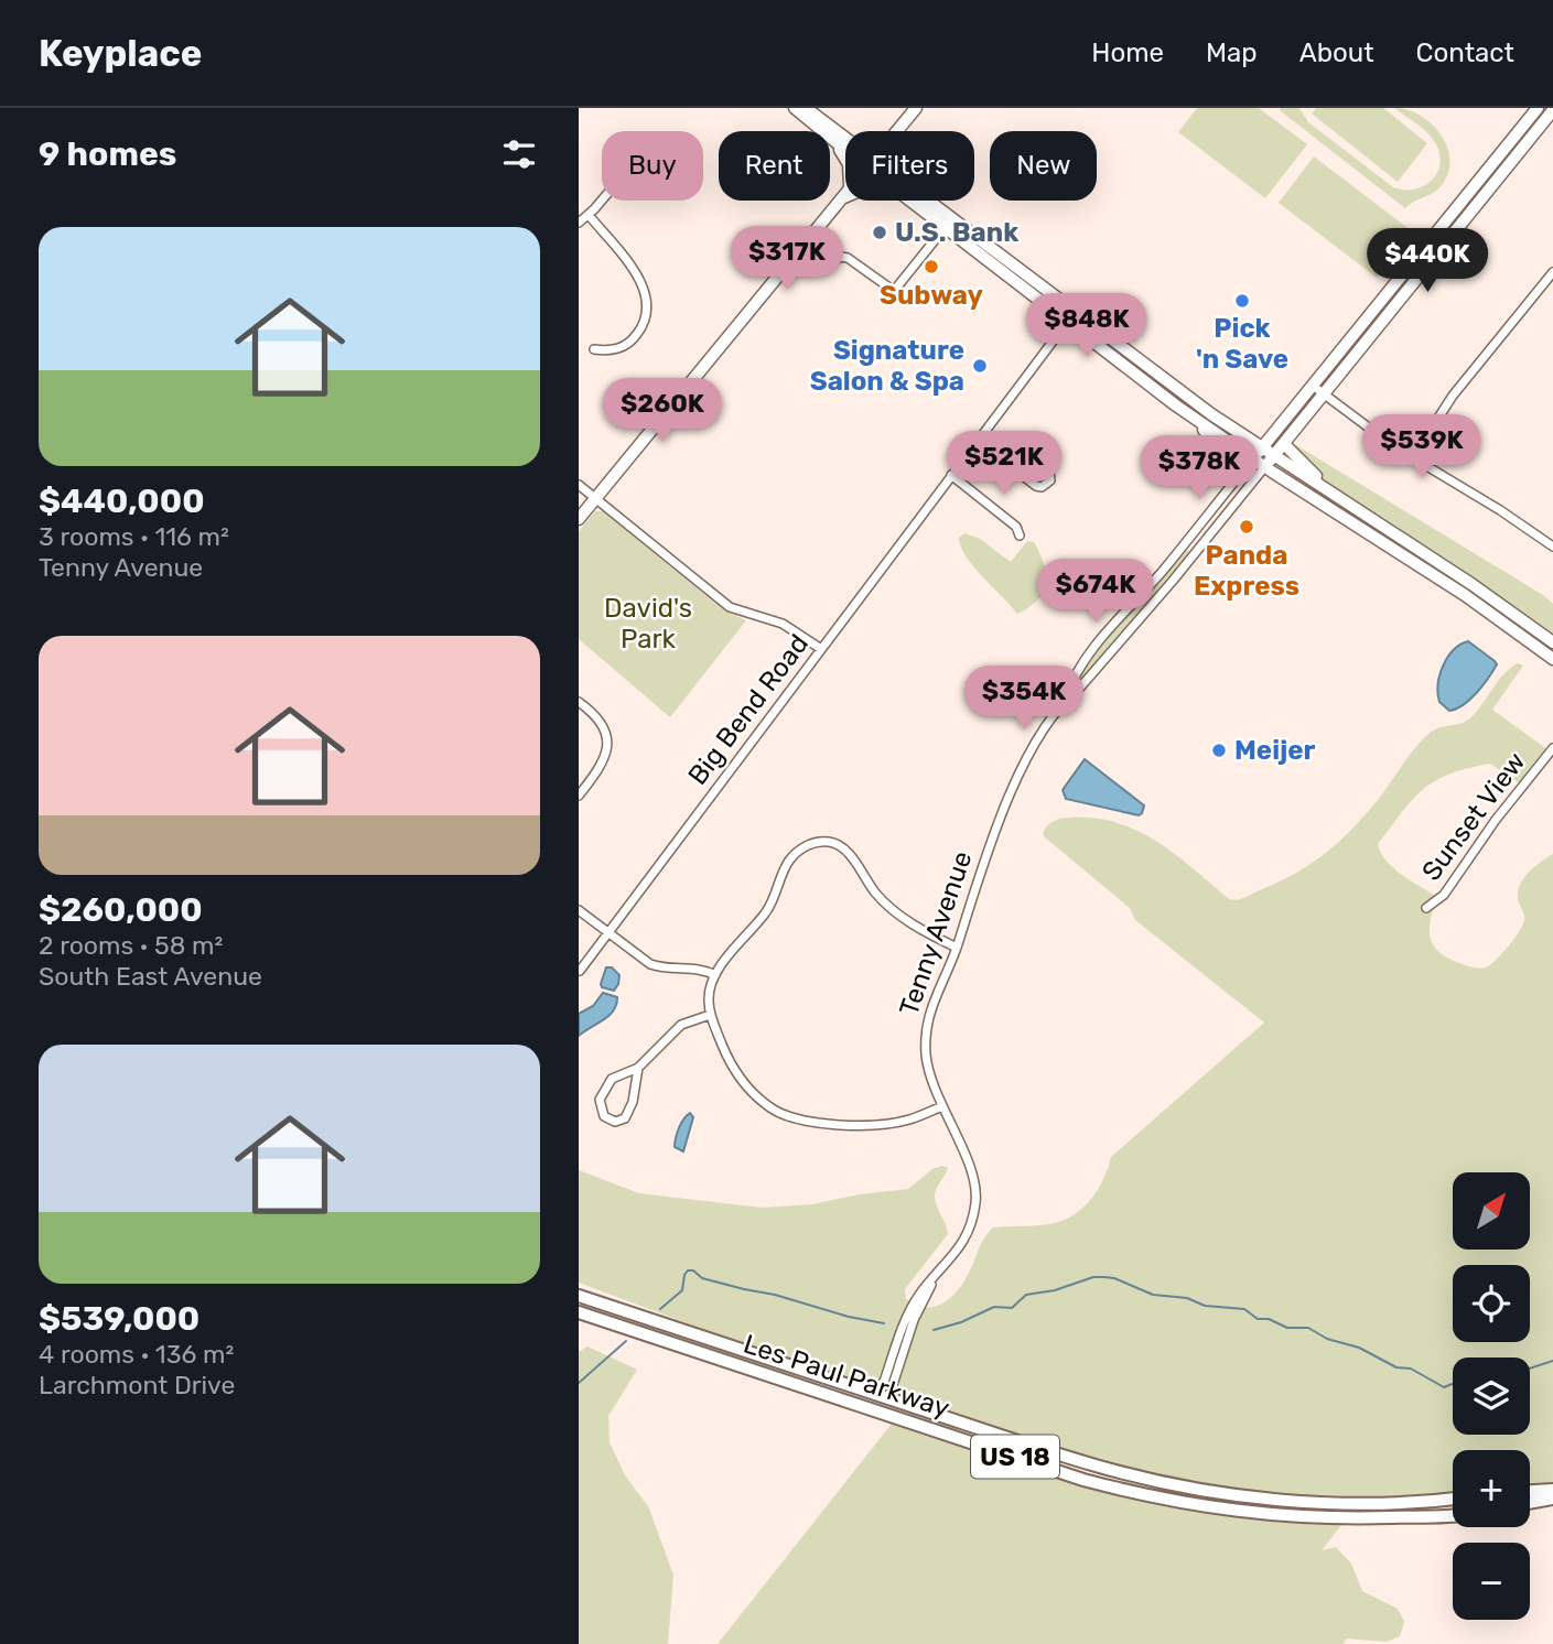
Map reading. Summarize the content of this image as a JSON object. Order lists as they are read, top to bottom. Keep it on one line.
{"streets":{"main road":["Tenny Avenue","Les Paul Parkway","US 18"],"street":["Big Bend Road","Sunset View"]},"crossings":[["Tenny Avenue","Les Paul Parkway"]],"parks":["David's Park"],"places":["U.S. Bank","Subway","Pick 'n Save","Signature Salon & Spa","Panda Express","Meijer"],"north":"top right","page":{"header":"Keyplace","nav":["Home","Map","About","Contact"],"heading":"9 homes","chip":["Buy","Rent","Filters","New"],"list":[{"name":"$440,000","note":"3 rooms · 116 m² · Tenny Avenue"},{"name":"$260,000","note":"2 rooms · 58 m² · South East Avenue"},{"name":"$539,000","note":"4 rooms · 136 m² · Larchmont Drive"}],"price":["$317K","$440K","$848K","$260K","$539K","$521K","$378K","$674K","$354K"],"map_buttons":["+","−"]}}
